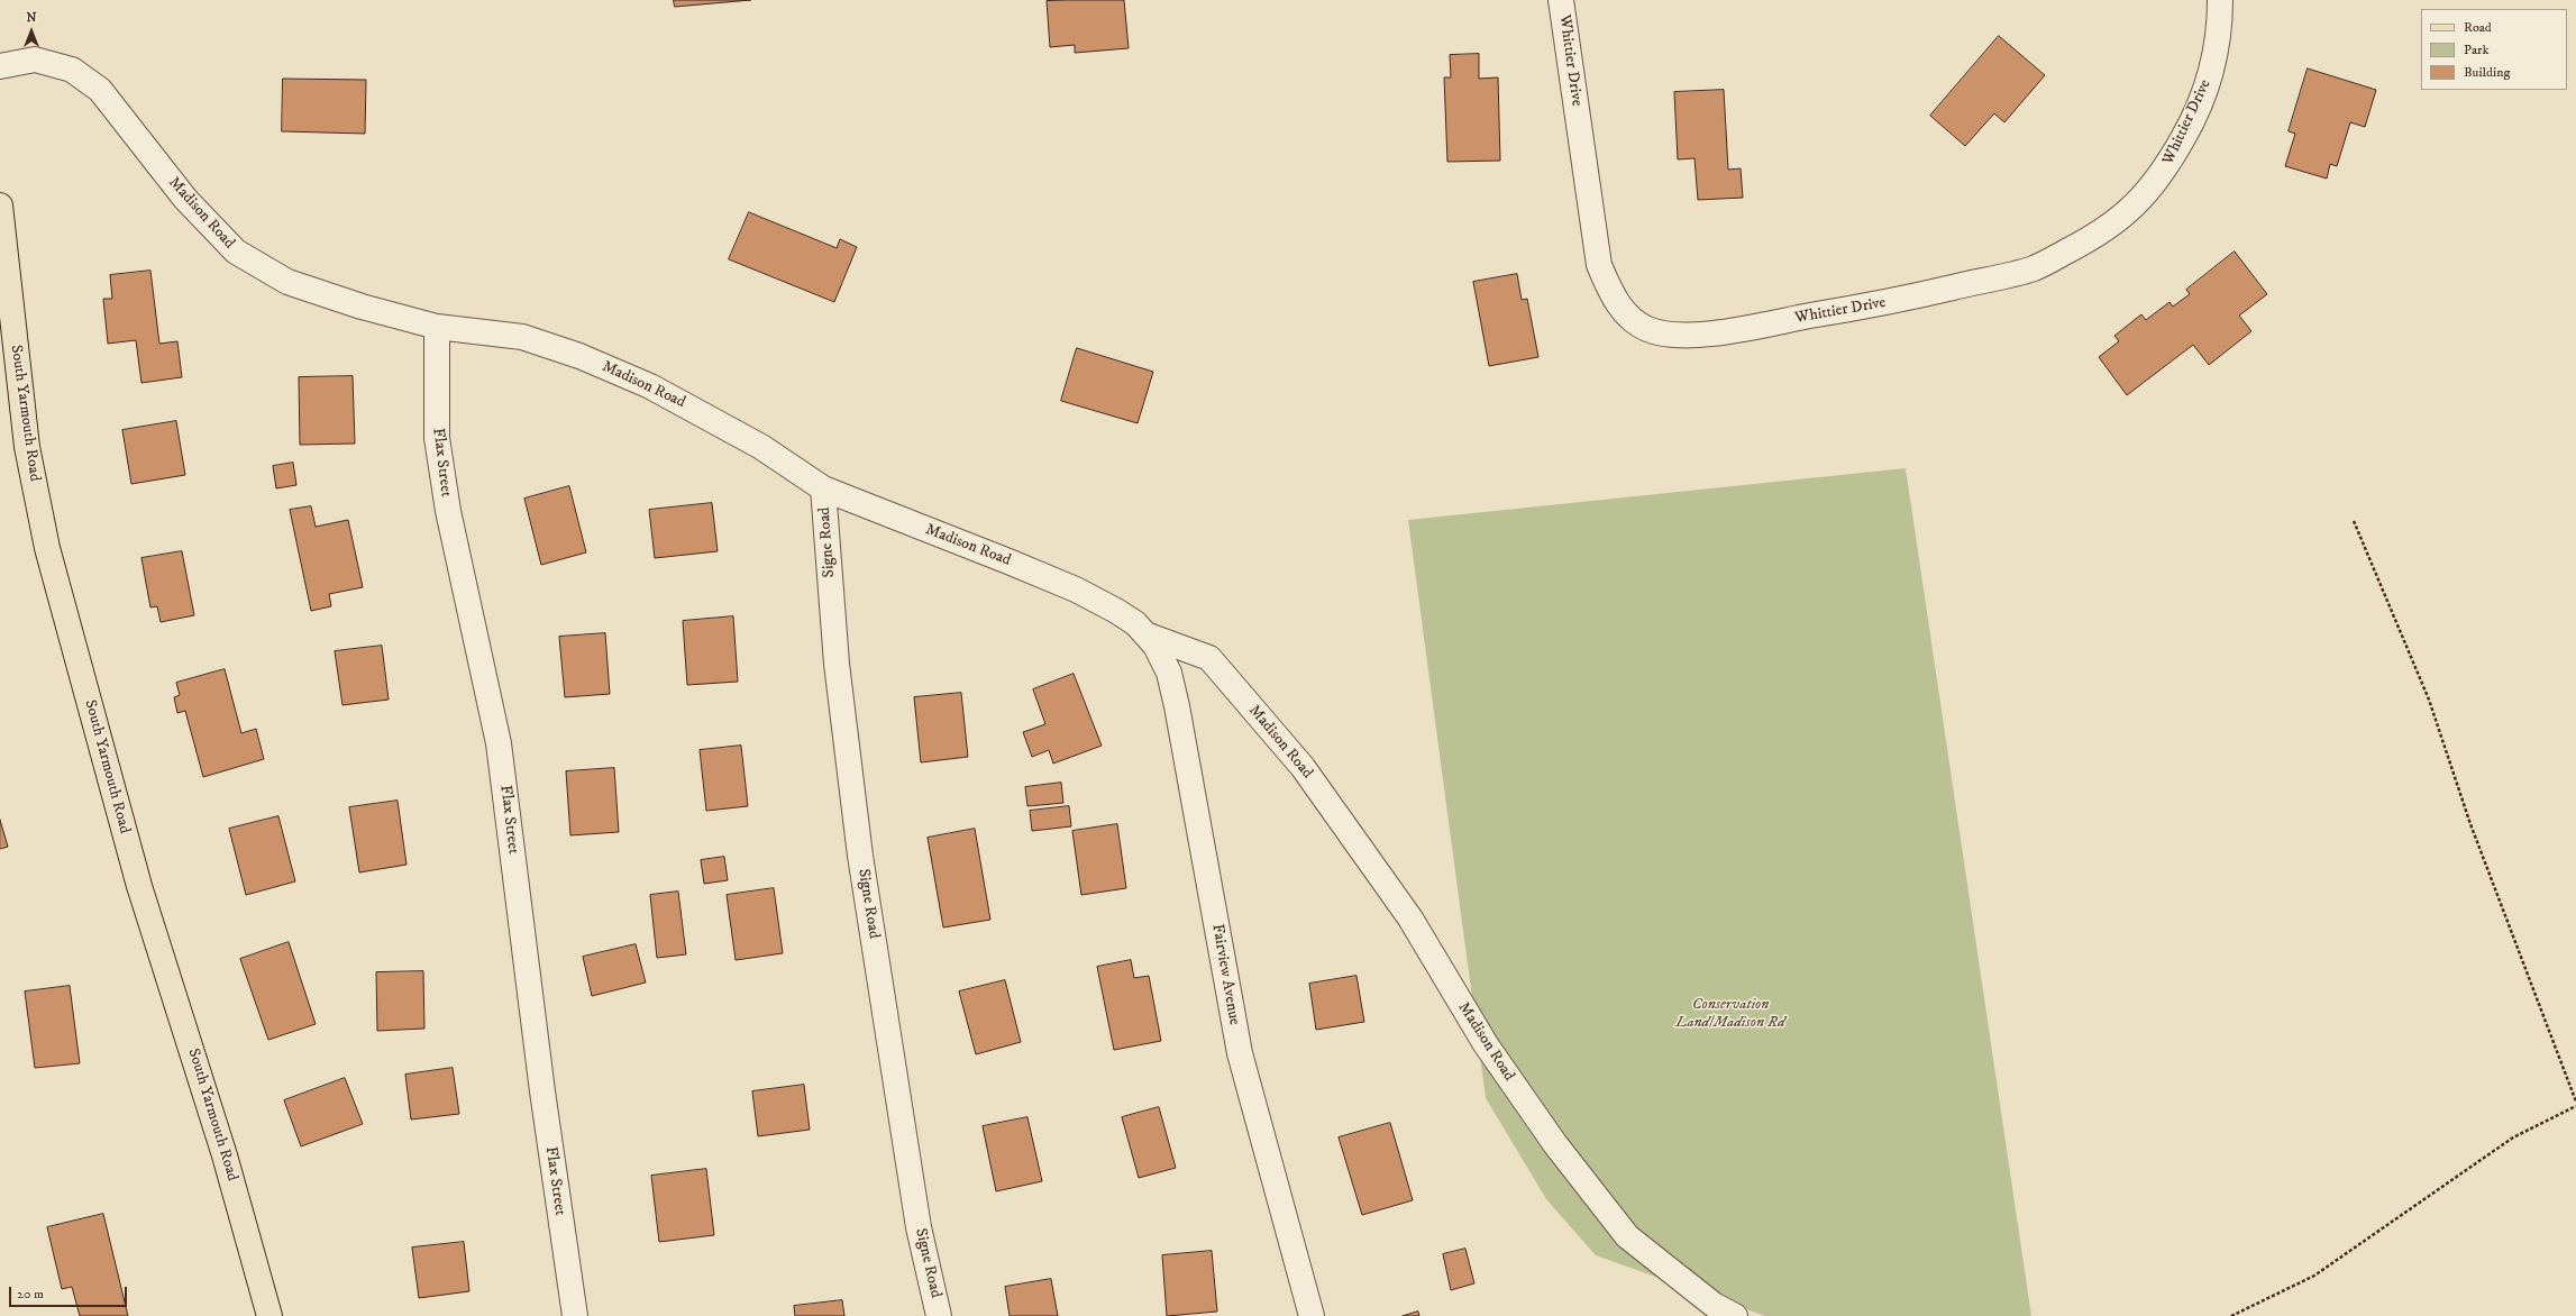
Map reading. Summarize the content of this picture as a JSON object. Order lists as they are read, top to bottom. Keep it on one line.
{"streets":{"main road":["South Yarmouth Road"],"street":["Whittier Drive","Madison Road","Flax Street","Signe Road","Fairview Avenue"]},"crossings":[["Madison Road","Flax Street"],["Madison Road","Signe Road"],["Madison Road","Fairview Avenue"]],"parks":["Conservation Land/Madison Rd"],"legend":["Road","Park","Building"],"scale_bar":"20 m","north":"top"}
